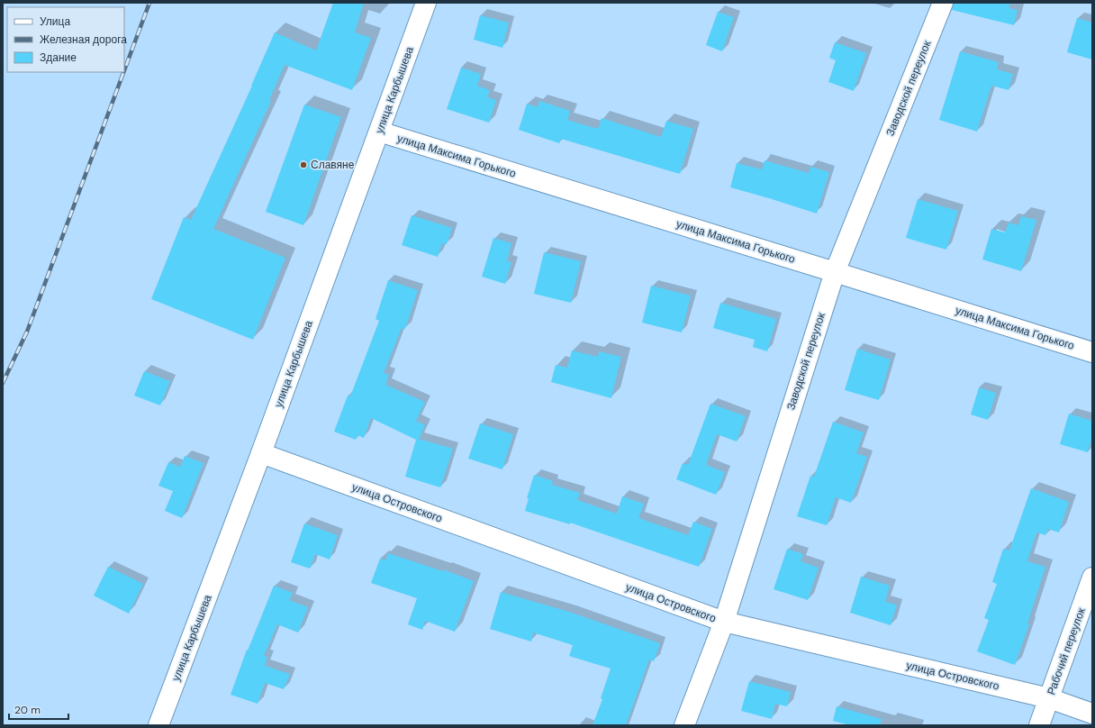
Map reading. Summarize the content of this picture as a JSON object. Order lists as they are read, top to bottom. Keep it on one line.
{"streets":{"street":["Заводской переулок","улица Карбышева","улица Максима Горького","улица Островского","Рабочий переулок"]},"crossings":[["Заводской переулок","улица Максима Горького"],["Заводской переулок","улица Островского"],["улица Карбышева","улица Максима Горького"],["улица Карбышева","улица Островского"],["улица Островского","Рабочий переулок"]],"places":["Славяне"],"legend":["Улица","Железная дорога","Здание"],"scale_bar":"20 m"}
